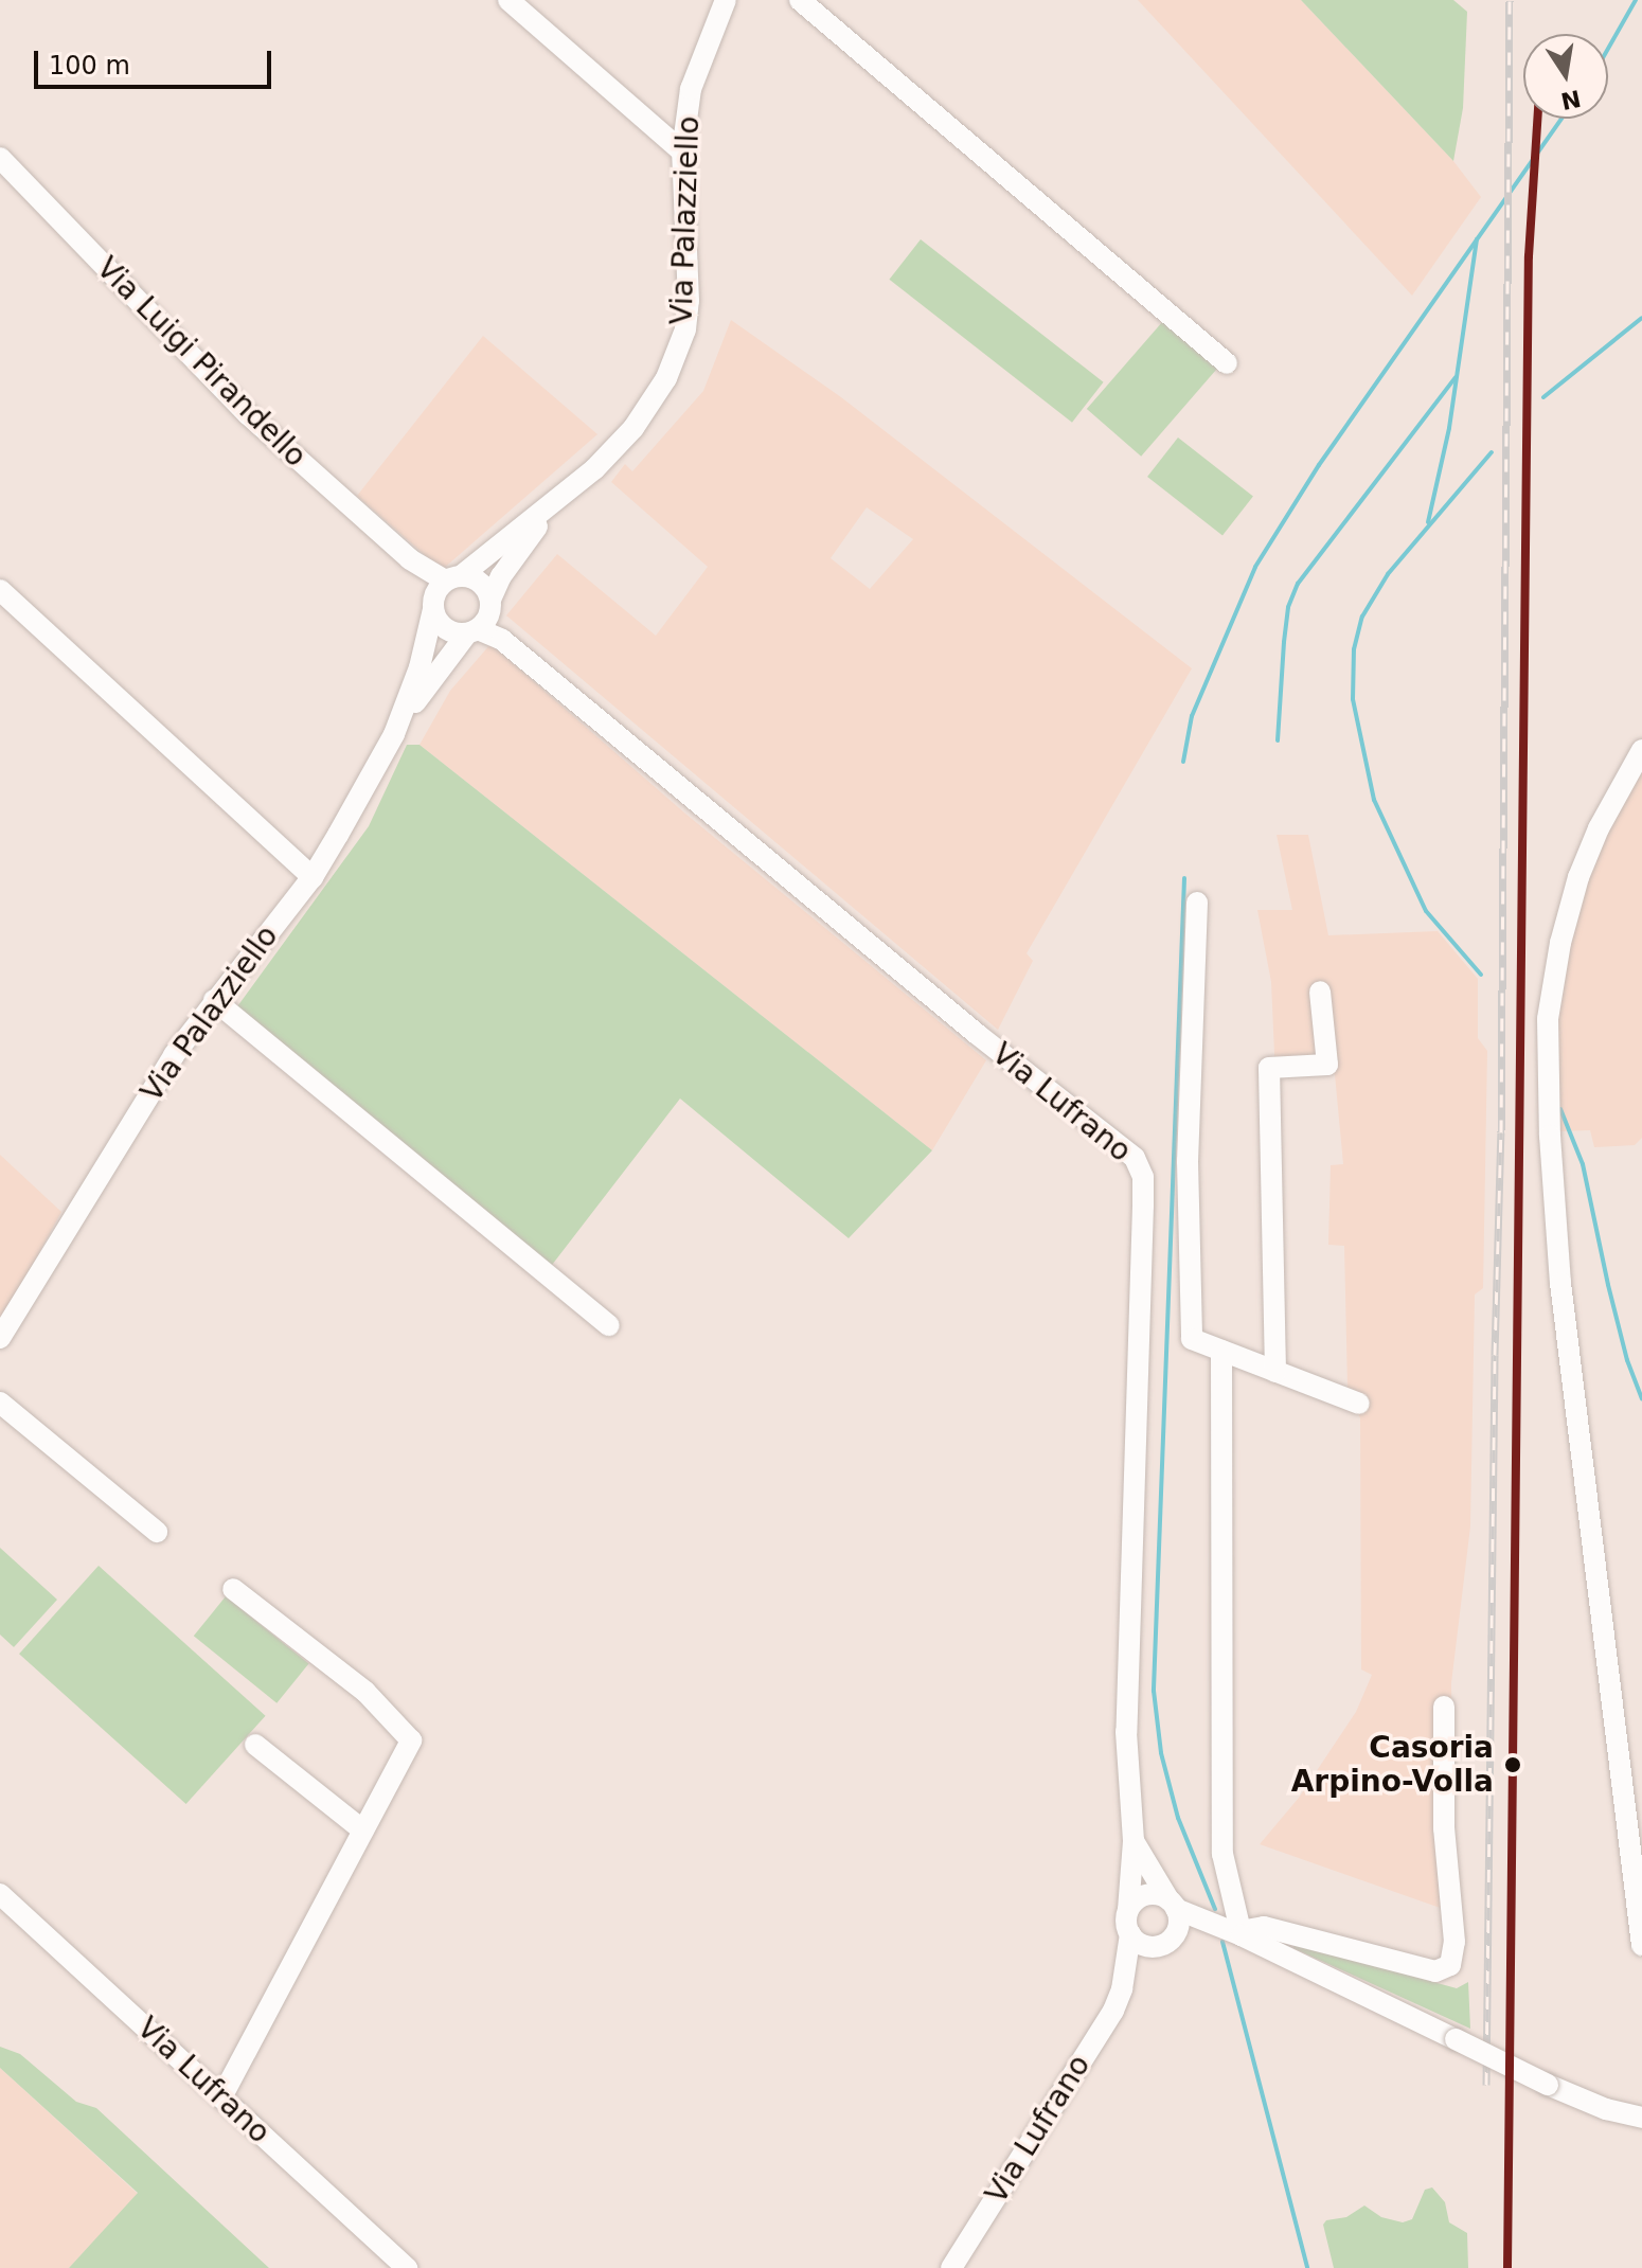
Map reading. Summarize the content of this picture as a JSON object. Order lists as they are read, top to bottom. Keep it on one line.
{"streets":{"street":["Via Palazziello","Via Luigi Pirandello","Via Lufrano"]},"crossings":[["Via Palazziello","Via Luigi Pirandello"],["Via Palazziello","Via Lufrano"],["Via Luigi Pirandello","Via Lufrano"]],"places":["Casoria Arpino-Volla"],"scale_bar":"100 m","north":"bottom"}
